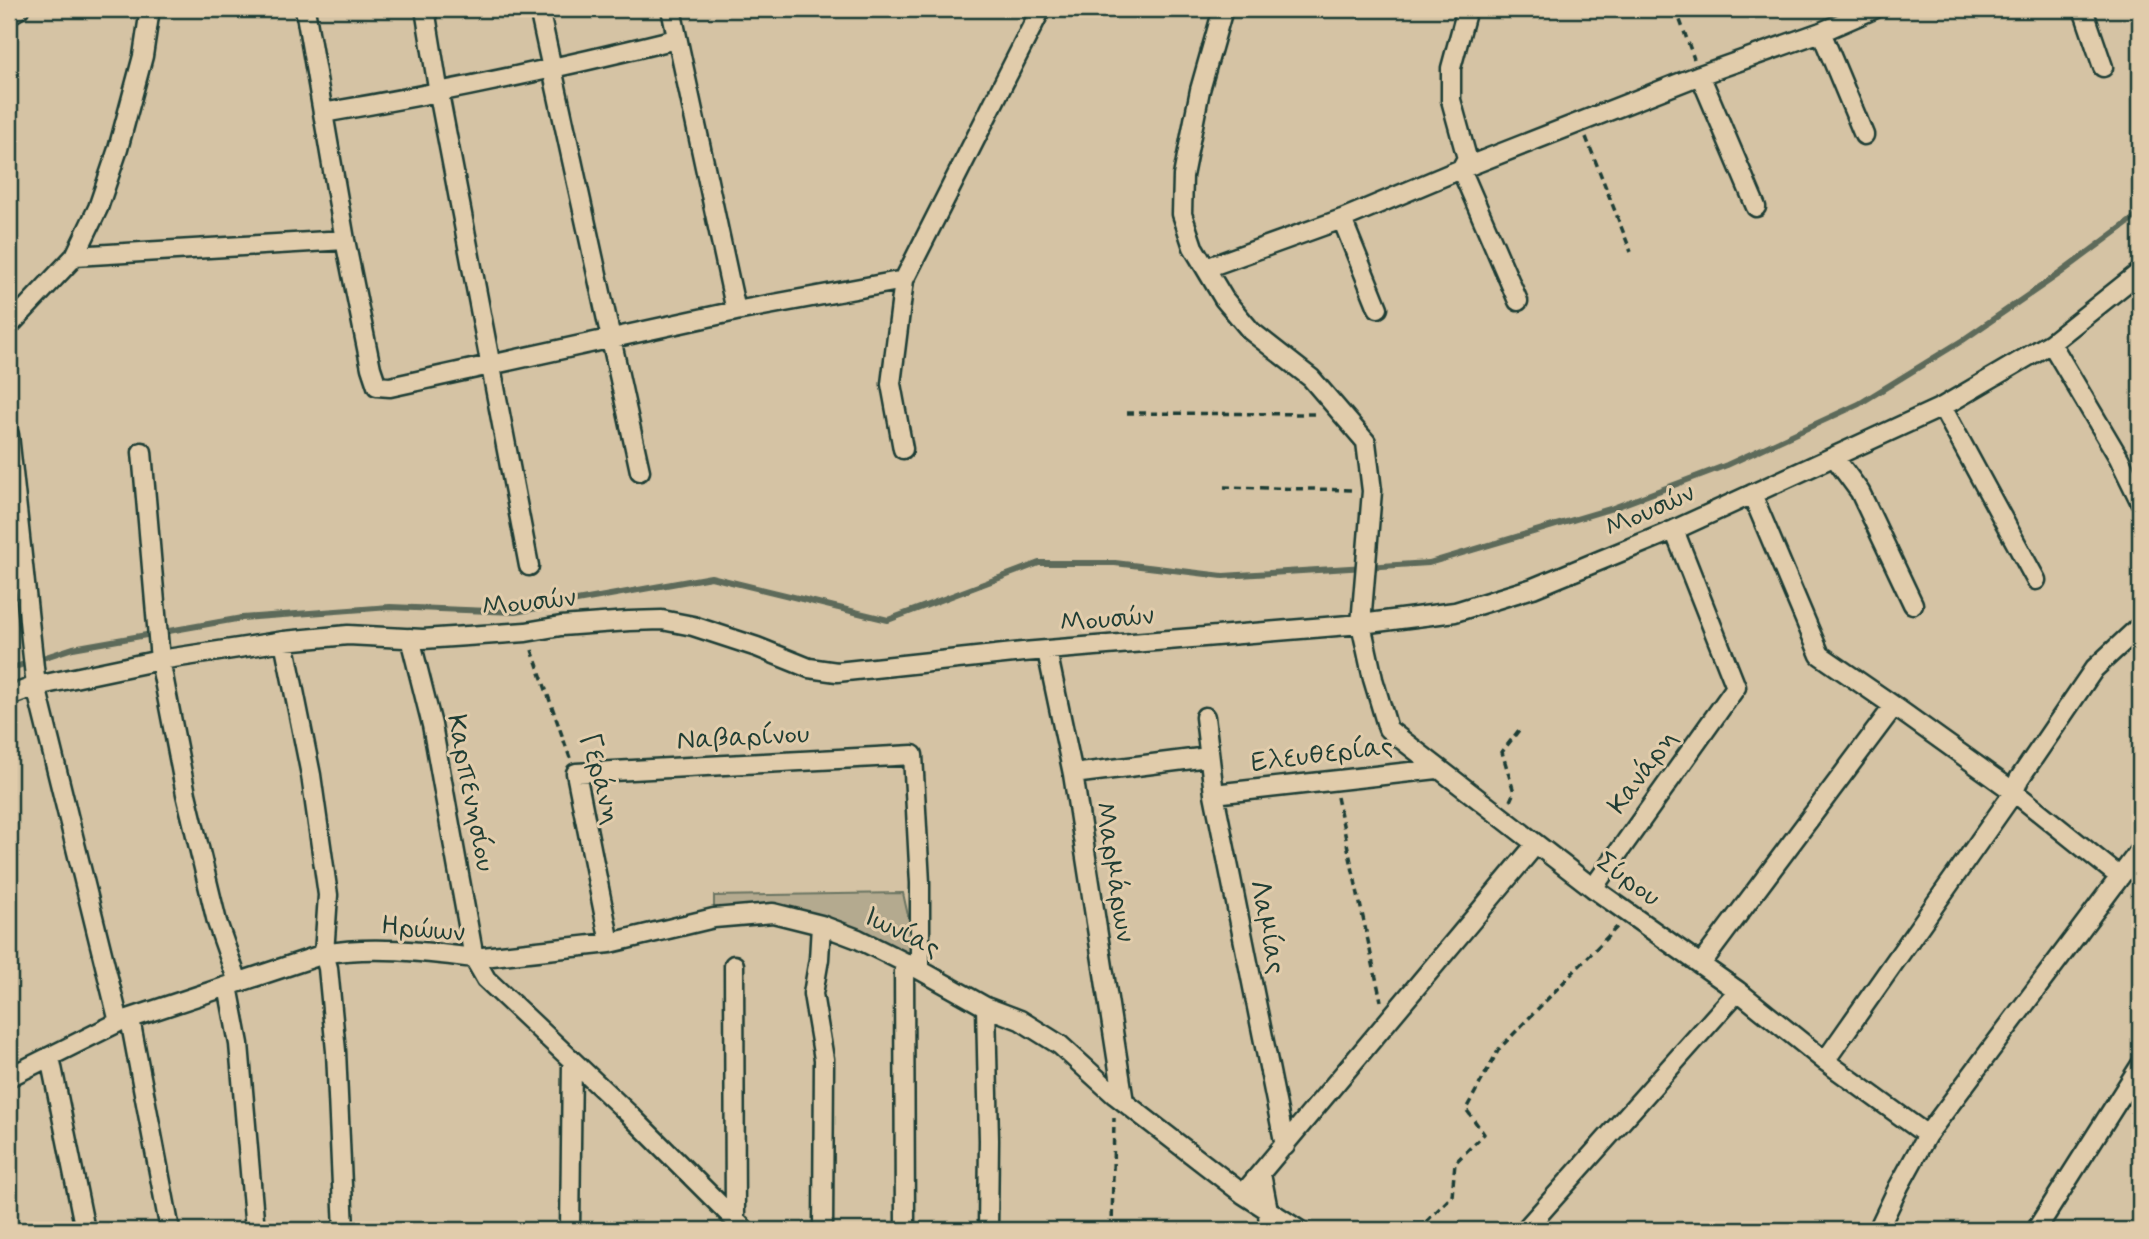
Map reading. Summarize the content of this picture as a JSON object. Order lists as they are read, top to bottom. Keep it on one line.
{"streets":{"street":["Μουσών","Ναβαρίνου","Ελευθερίας","Κανάρη","Γεράνη","Καρπενησίου","Μαρμάρων","Σύρου","Λαμίας","Ηρώων","Ιωνίας"]},"crossings":[["Μουσών","Κανάρη"],["Μουσών","Γεράνη"],["Μουσών","Καρπενησίου"],["Μουσών","Μαρμάρων"],["Μουσών","Σύρου"],["Ναβαρίνου","Γεράνη"],["Ναβαρίνου","Ιωνίας"],["Ελευθερίας","Σύρου"],["Ελευθερίας","Λαμίας"],["Κανάρη","Σύρου"],["Γεράνη","Ιωνίας"],["Καρπενησίου","Ηρώων"],["Καρπενησίου","Ιωνίας"],["Μαρμάρων","Ιωνίας"],["Ηρώων","Ιωνίας"]]}
